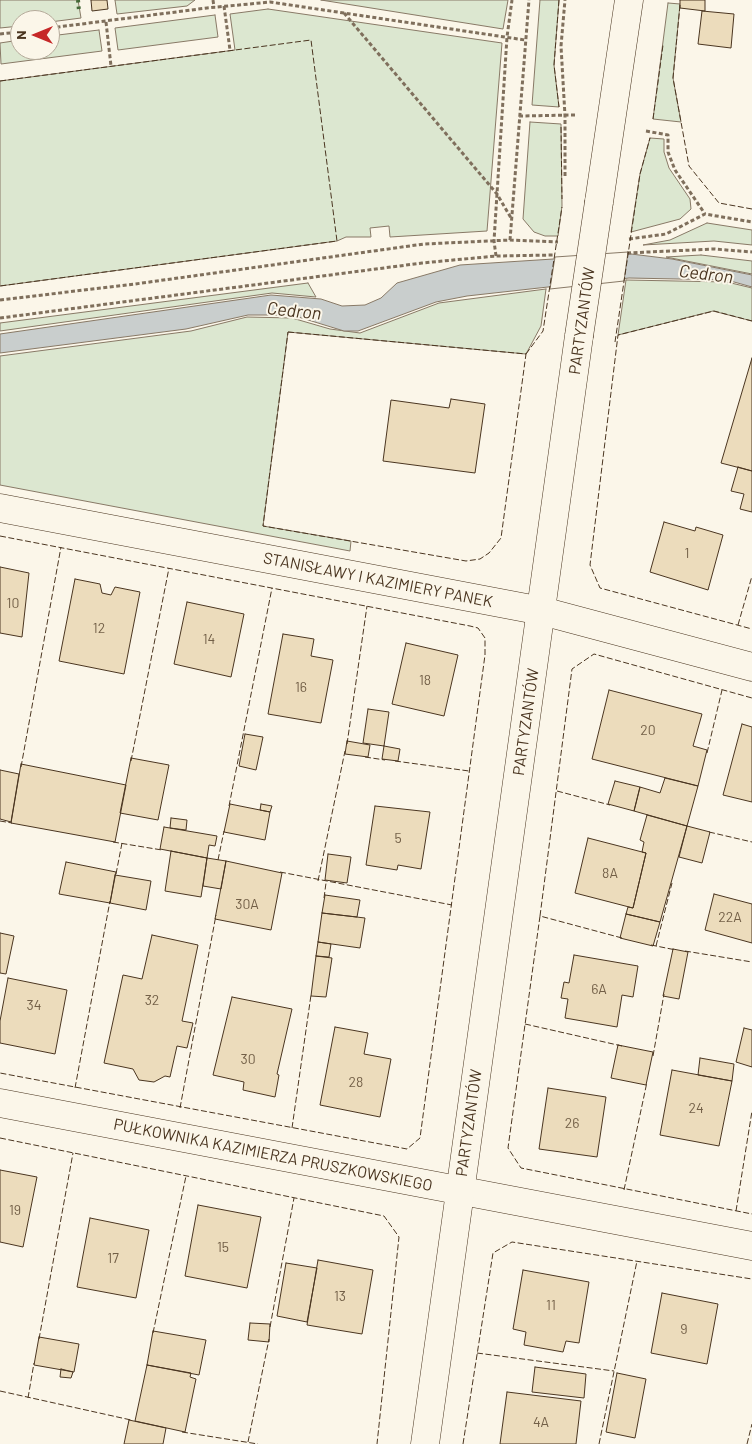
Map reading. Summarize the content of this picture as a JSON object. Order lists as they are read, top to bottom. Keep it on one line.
{"streets":{"street":["PARTYZANTÓW","STANISŁAWY I KAZIMIERY PANEK","PUŁKOWNIKA KAZIMIERZA PRUSZKOWSKIEGO"]},"crossings":[["PARTYZANTÓW","STANISŁAWY I KAZIMIERY PANEK"],["PARTYZANTÓW","PUŁKOWNIKA KAZIMIERZA PRUSZKOWSKIEGO"]],"water":["Cedron"],"house_numbers":["1","10","12","14","18","16","20","5","8A","30A","22A","6A","32","34","30","28","24","26","19","15","17","13","11","9","4A"],"north":"left"}
